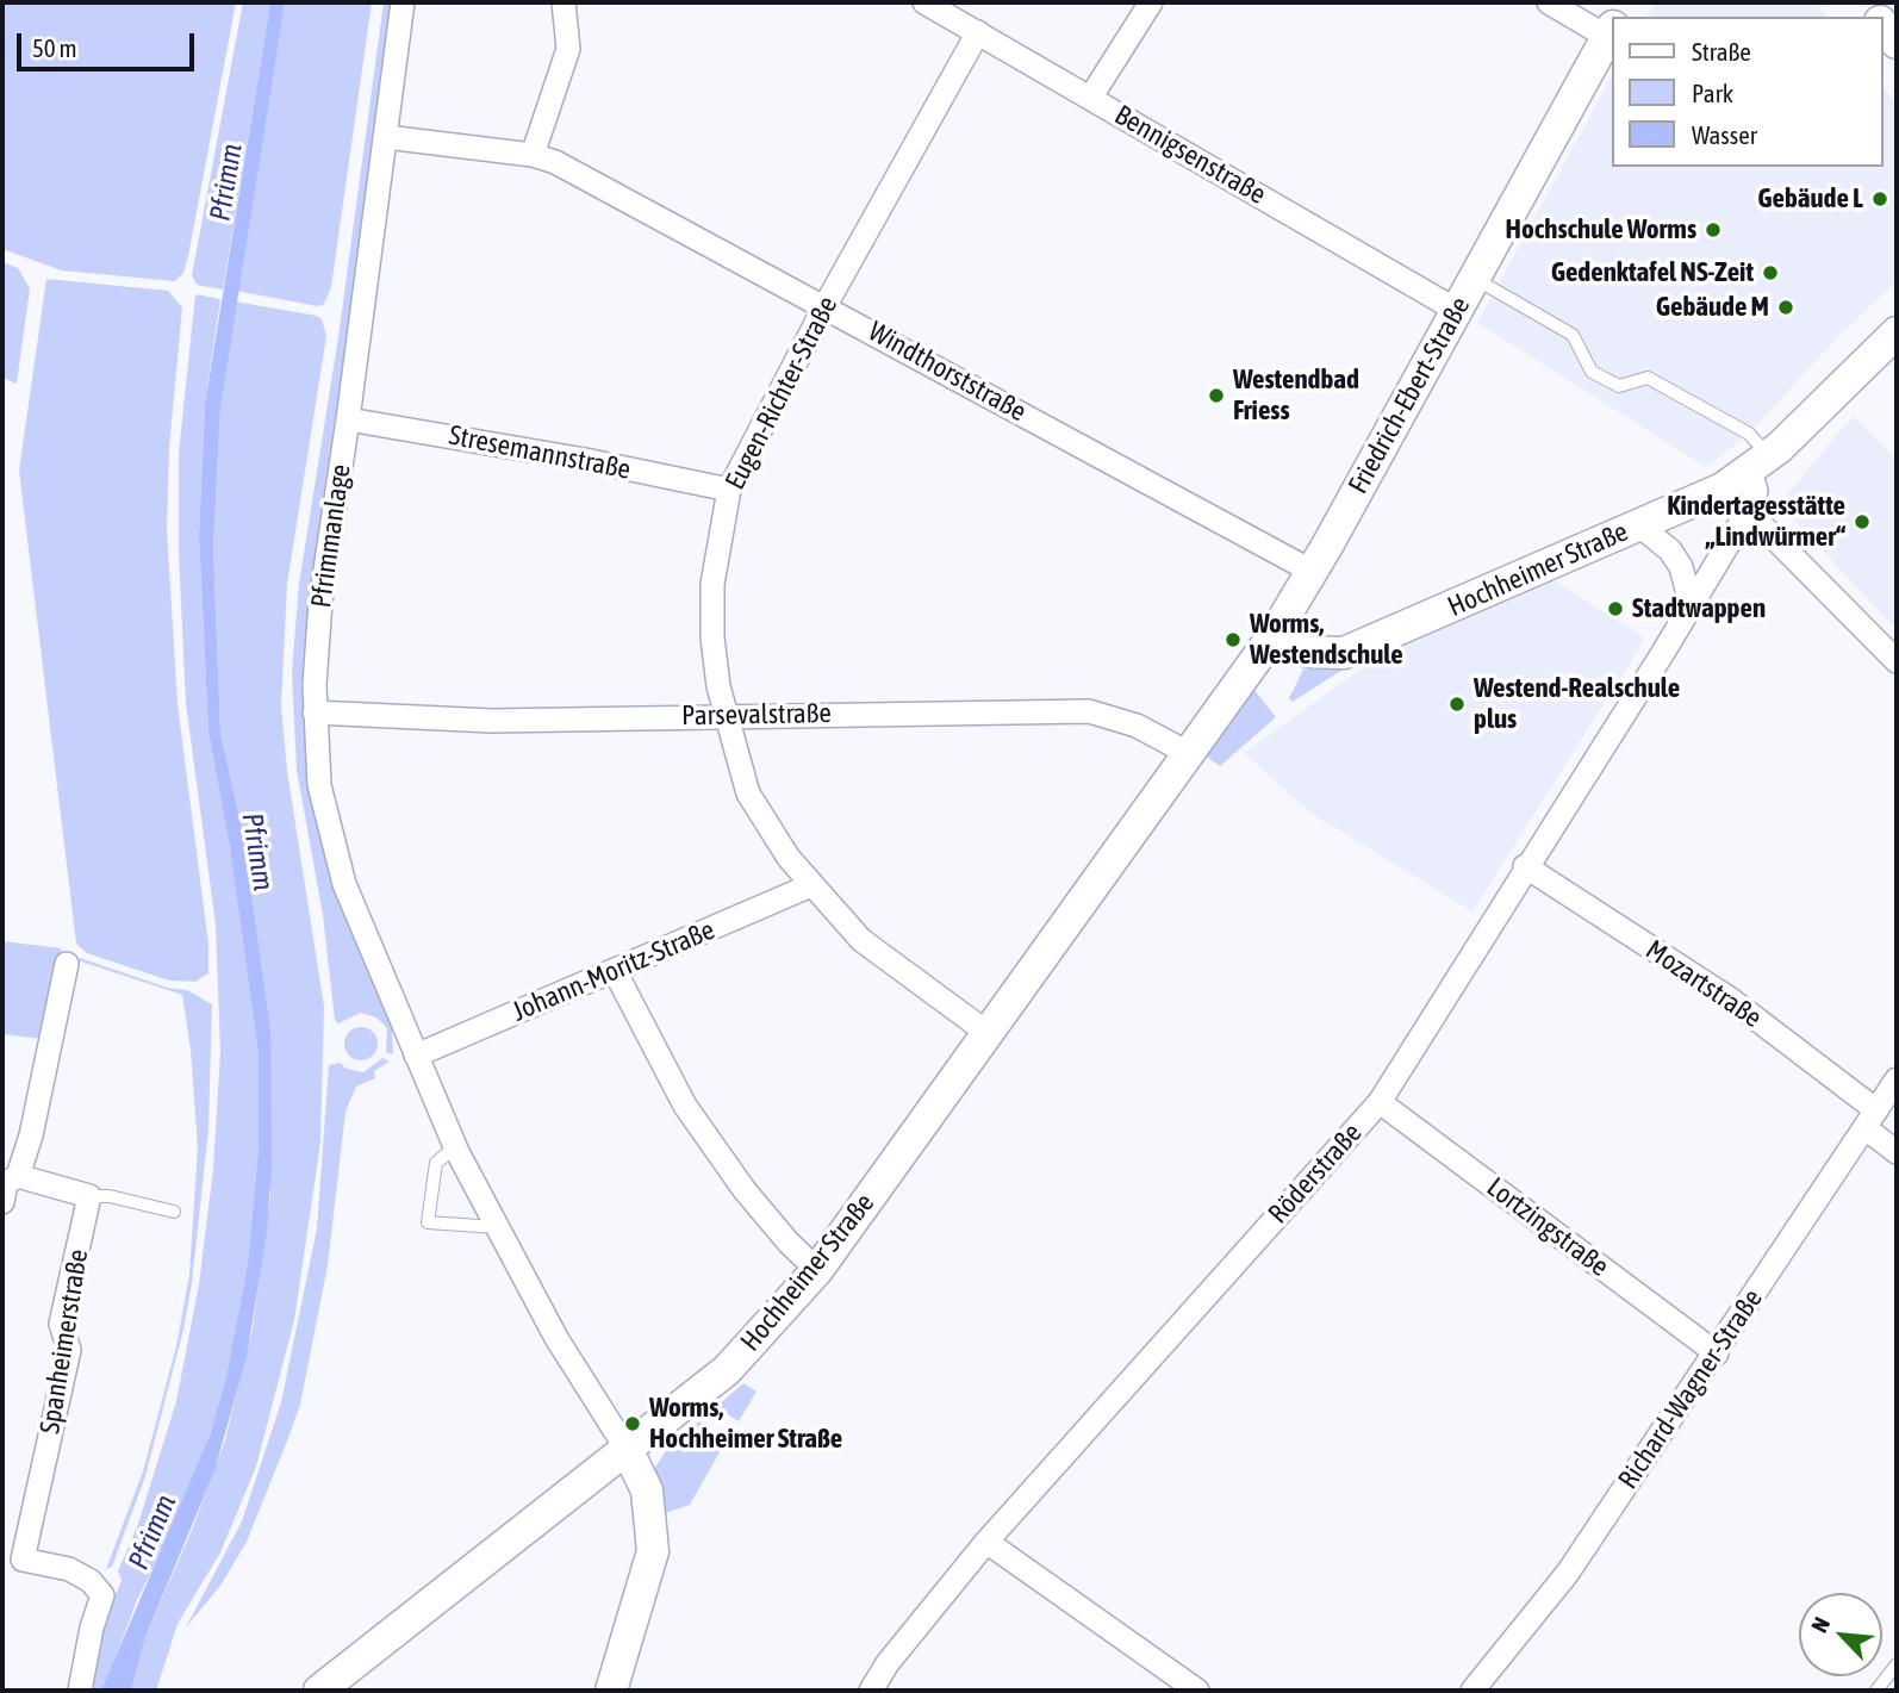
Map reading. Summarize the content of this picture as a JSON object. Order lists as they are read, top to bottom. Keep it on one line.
{"streets":{"street":["Bennigsenstraße","Windthorststraße","Eugen-Richter-Straße","Friedrich-Ebert-Straße","Stresemannstraße","Pfrimmanlage","Hochheimer Straße","Parsevalstraße","Johann-Moritz-Straße","Mozartstraße","Röderstraße","Lortzingstraße","Spanheimerstraße","Richard-Wagner-Straße"]},"crossings":[["Bennigsenstraße","Eugen-Richter-Straße"],["Bennigsenstraße","Friedrich-Ebert-Straße"],["Windthorststraße","Eugen-Richter-Straße"],["Windthorststraße","Friedrich-Ebert-Straße"],["Windthorststraße","Pfrimmanlage"],["Eugen-Richter-Straße","Stresemannstraße"],["Eugen-Richter-Straße","Hochheimer Straße"],["Eugen-Richter-Straße","Parsevalstraße"],["Eugen-Richter-Straße","Johann-Moritz-Straße"],["Friedrich-Ebert-Straße","Hochheimer Straße"],["Friedrich-Ebert-Straße","Parsevalstraße"],["Stresemannstraße","Pfrimmanlage"],["Pfrimmanlage","Hochheimer Straße"],["Pfrimmanlage","Parsevalstraße"],["Pfrimmanlage","Johann-Moritz-Straße"],["Hochheimer Straße","Parsevalstraße"],["Hochheimer Straße","Röderstraße"],["Mozartstraße","Röderstraße"],["Mozartstraße","Richard-Wagner-Straße"],["Röderstraße","Lortzingstraße"],["Lortzingstraße","Richard-Wagner-Straße"]],"water":["Pfrimm"],"places":["Gebäude L","Hochschule Worms","Gedenktafel NS-Zeit","Gebäude M","Westendbad Friess","Kindertagesstätte „Lindwürmer“","Stadtwappen","Worms, Westendschule","Westend-Realschule plus","Worms, Hochheimer Straße"],"legend":["Straße","Park","Wasser"],"scale_bar":"50 m","north":"top left"}
